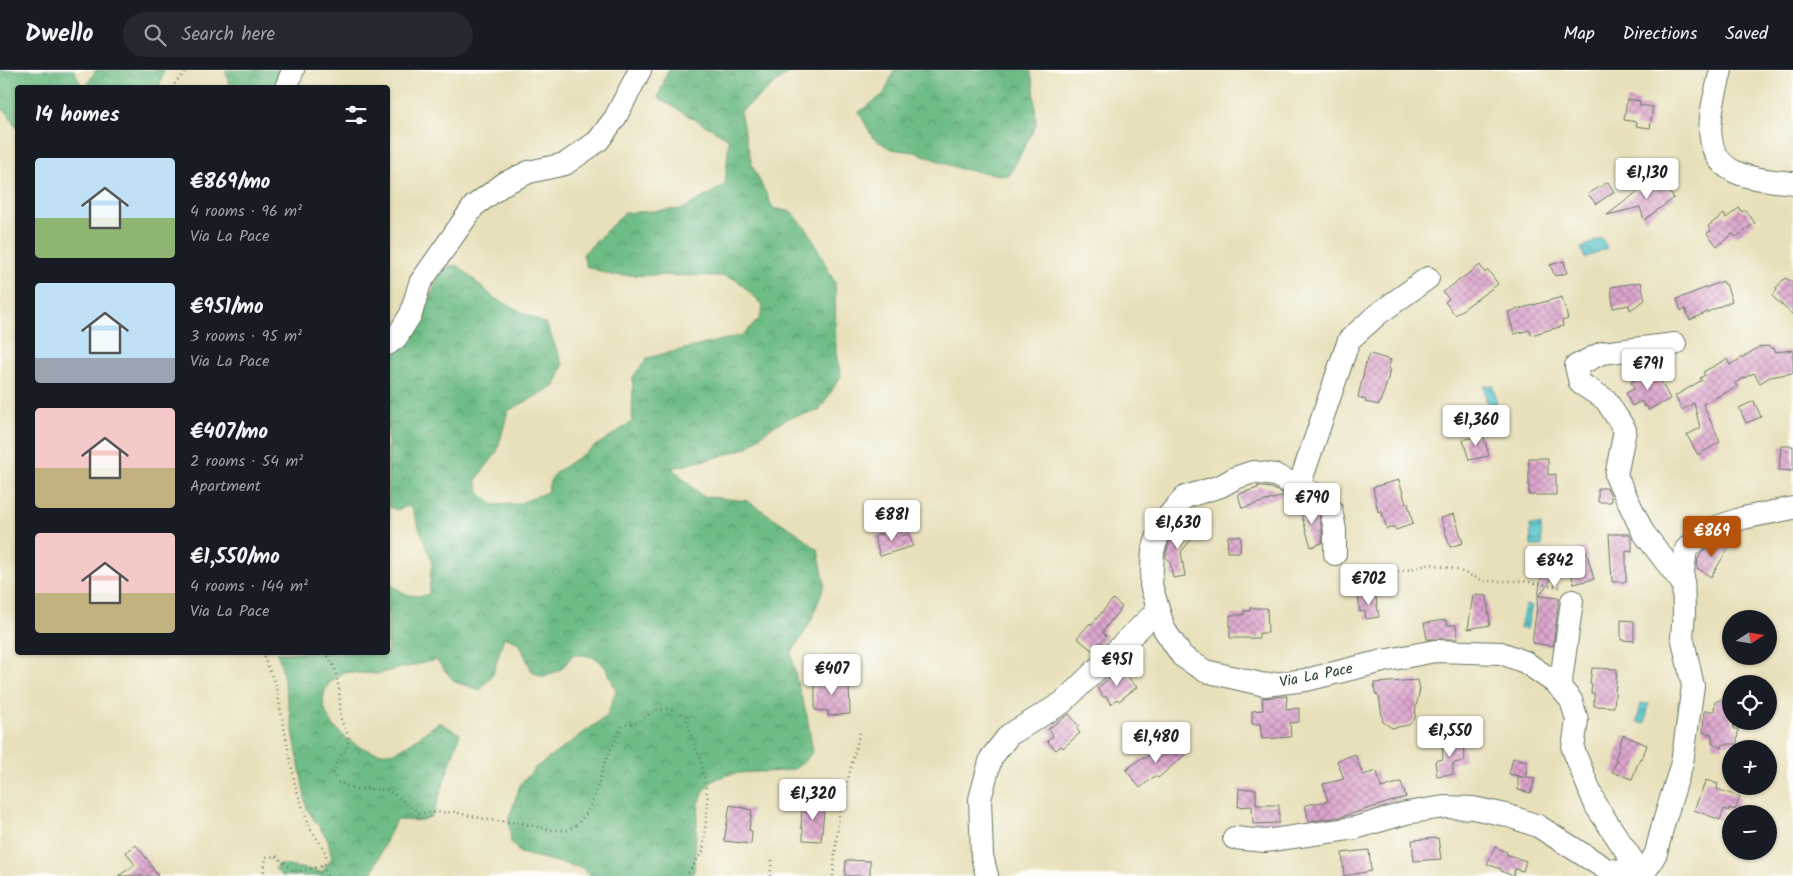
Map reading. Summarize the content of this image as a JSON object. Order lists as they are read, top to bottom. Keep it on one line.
{"streets":{"street":["Via La Pace"]},"north":"right","page":{"header":"Dwello","search":"Search here","nav":["Map","Directions","Saved"],"heading":"14 homes","list":[{"name":"€869/mo","note":"4 rooms · 96 m² · Via La Pace"},{"name":"€951/mo","note":"3 rooms · 95 m² · Via La Pace"},{"name":"€407/mo","note":"2 rooms · 54 m² · Apartment"},{"name":"€1,550/mo","note":"4 rooms · 144 m² · Via La Pace"}],"price":["€1,130","€791","€1,360","€790","€881","€1,630","€869","€842","€702","€951","€407","€1,550","€1,480","€1,320"],"map_buttons":["+","−"]}}
